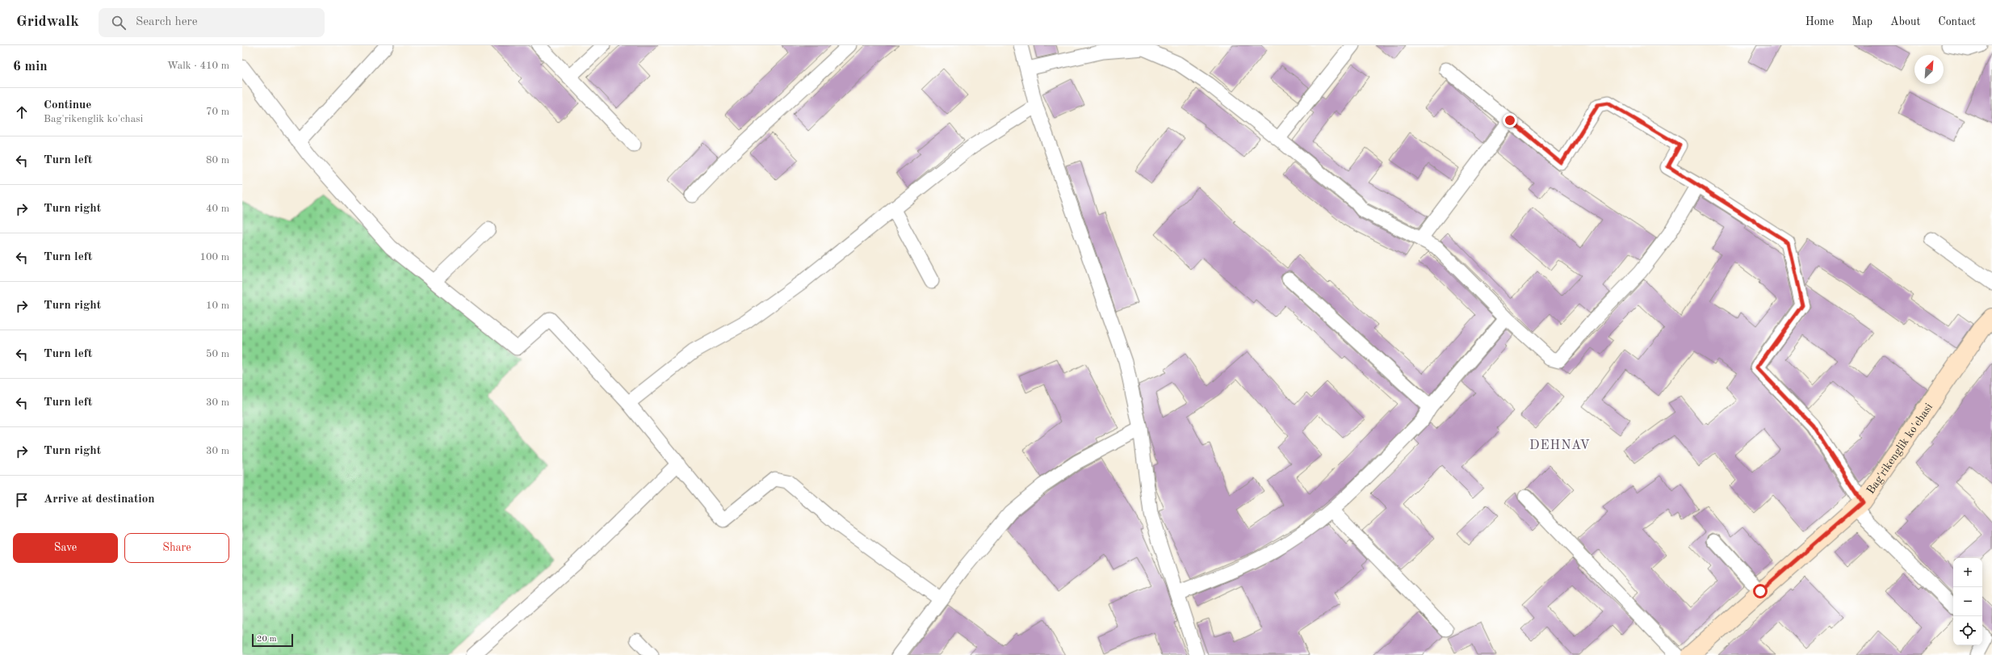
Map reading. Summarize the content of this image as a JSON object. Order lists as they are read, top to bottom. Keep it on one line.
{"streets":{"main road":["Bag'rikenglik ko'chasi"]},"districts":["DEHNAV"],"scale_bar":"20 m","north":"top right","page":{"header":"Gridwalk","search":"Search here","nav":["Home","Map","About","Contact"],"heading":["6 min","Walk · 410 m"],"list":[["Continue","Bag'rikenglik ko'chasi","70 m"],["Turn left","80 m"],["Turn right","40 m"],["Turn left","100 m"],["Turn right","10 m"],["Turn left","50 m"],["Turn left","30 m"],["Turn right","30 m"],"Arrive at destination"],"buttons":["Save","Share"],"map_buttons":["+","−"],"scale":"20 m"}}
